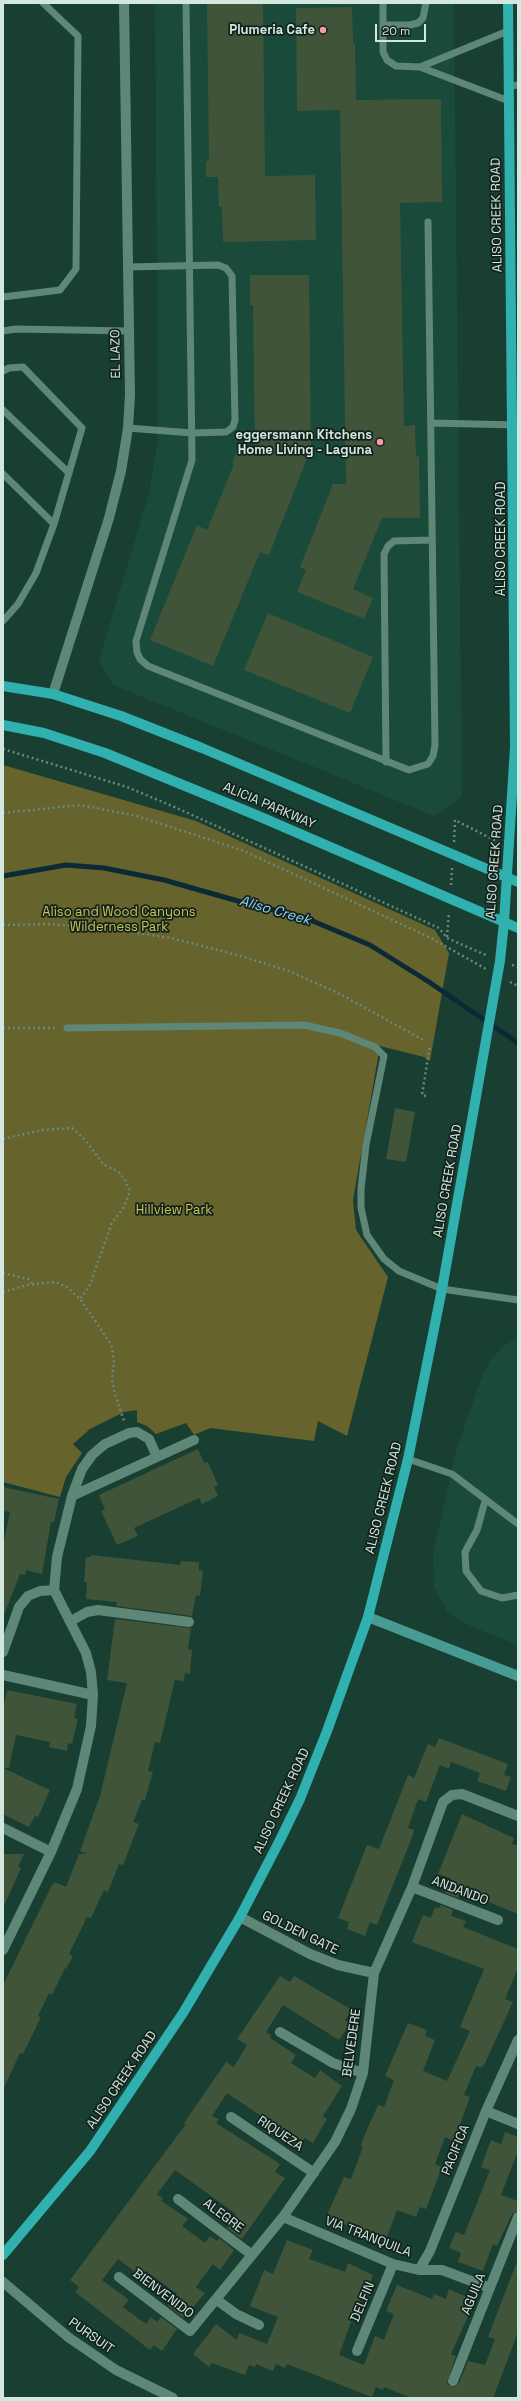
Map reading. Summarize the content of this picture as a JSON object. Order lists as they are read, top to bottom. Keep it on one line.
{"streets":{"main road":["ALISO CREEK ROAD","ALICIA PARKWAY"],"street":["EL LAZO","ANDANDO","GOLDEN GATE","BELVEDERE","RIQUEZA","PACIFICA","ALEGRE","VIA TRANQUILA","BIENVENIDO","AGUILA","DELFIN","PURSUIT"]},"crossings":[["ALISO CREEK ROAD","ALICIA PARKWAY"],["ALISO CREEK ROAD","GOLDEN GATE"],["ANDANDO","BELVEDERE"],["GOLDEN GATE","BELVEDERE"],["BELVEDERE","RIQUEZA"],["BELVEDERE","ALEGRE"],["BELVEDERE","VIA TRANQUILA"],["BELVEDERE","BIENVENIDO"],["PACIFICA","VIA TRANQUILA"],["VIA TRANQUILA","AGUILA"],["VIA TRANQUILA","DELFIN"]],"water":["Aliso Creek"],"parks":["Aliso and Wood Canyons Wilderness Park","Hillview Park"],"places":["Plumeria Cafe","eggersmann Kitchens Home Living - Laguna"],"scale_bar":"20 m"}
